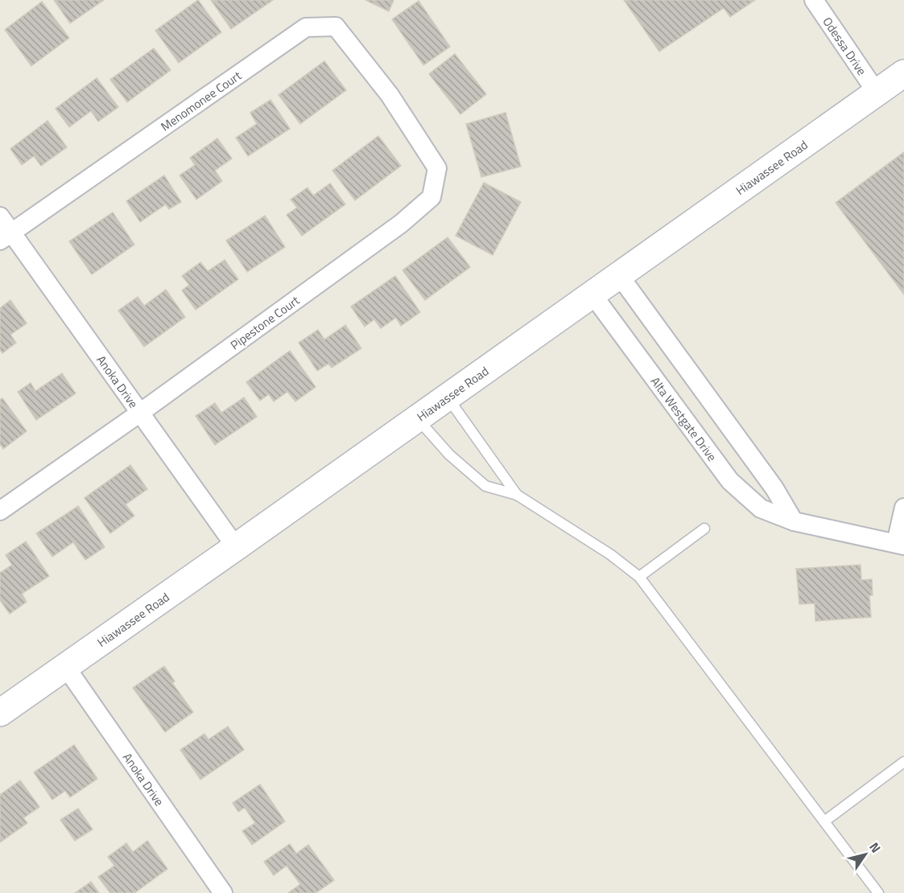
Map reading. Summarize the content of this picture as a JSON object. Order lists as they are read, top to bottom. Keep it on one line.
{"streets":{"main road":["Hiawassee Road"],"street":["Odessa Drive","Menomonee Court","Pipestone Court","Anoka Drive","Alta Westgate Drive"]},"crossings":[["Odessa Drive","Hiawassee Road"],["Menomonee Court","Pipestone Court"],["Menomonee Court","Anoka Drive"],["Hiawassee Road","Anoka Drive"],["Hiawassee Road","Alta Westgate Drive"],["Pipestone Court","Anoka Drive"]],"north":"top right"}
